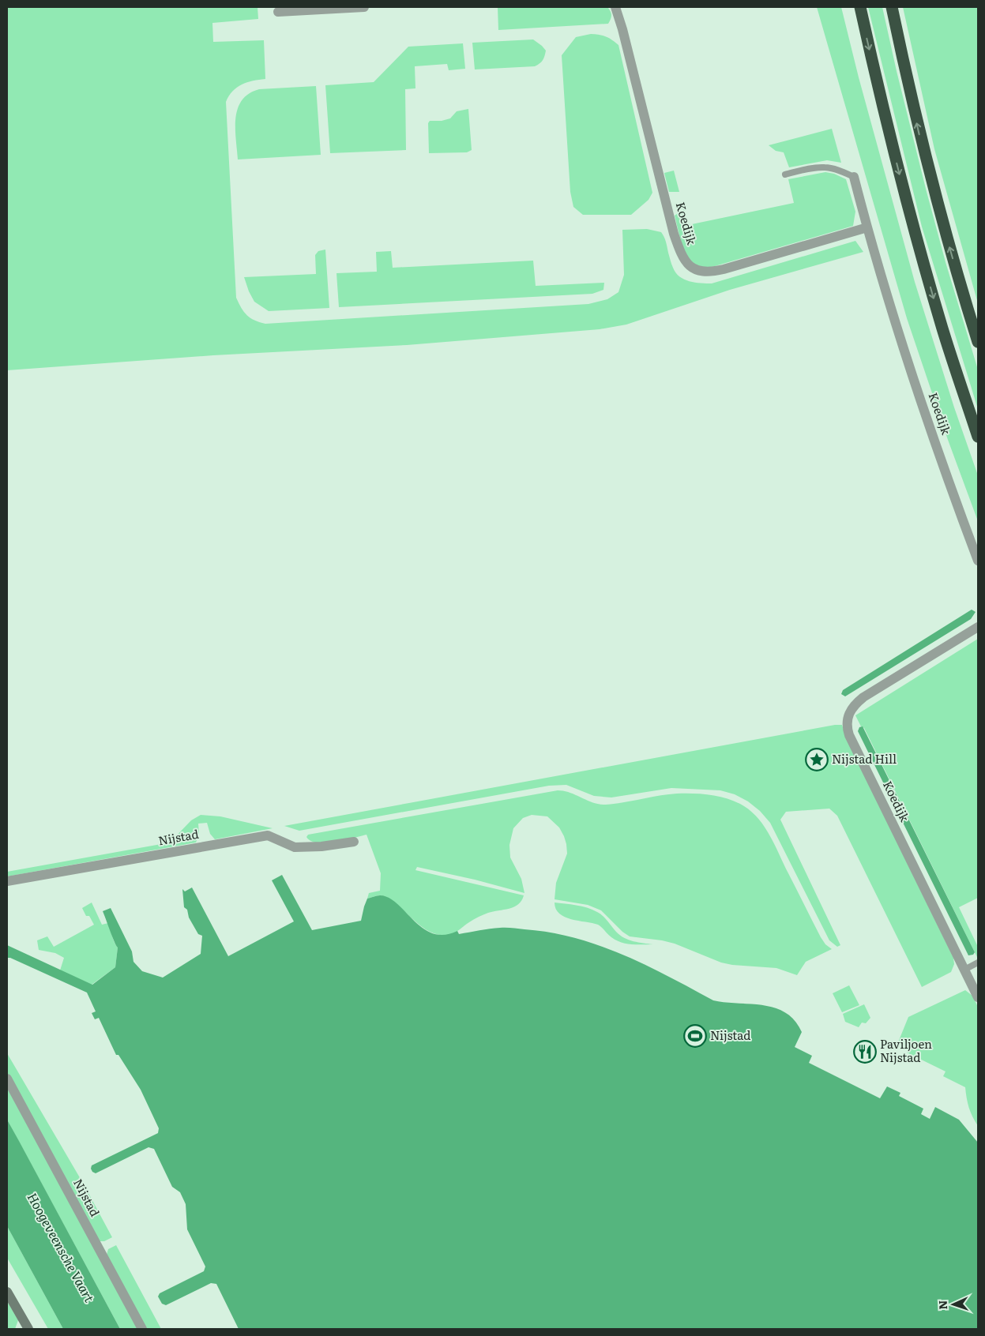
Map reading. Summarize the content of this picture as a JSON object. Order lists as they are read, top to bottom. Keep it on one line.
{"streets":{"street":["Koedijk","Nijstad"]},"water":["Hoogeveensche Vaart"],"places":{"place":["Nijstad Hill"],"sports":["Nijstad"],"restaurant":["Paviljoen Nijstad"]},"north":"left"}
